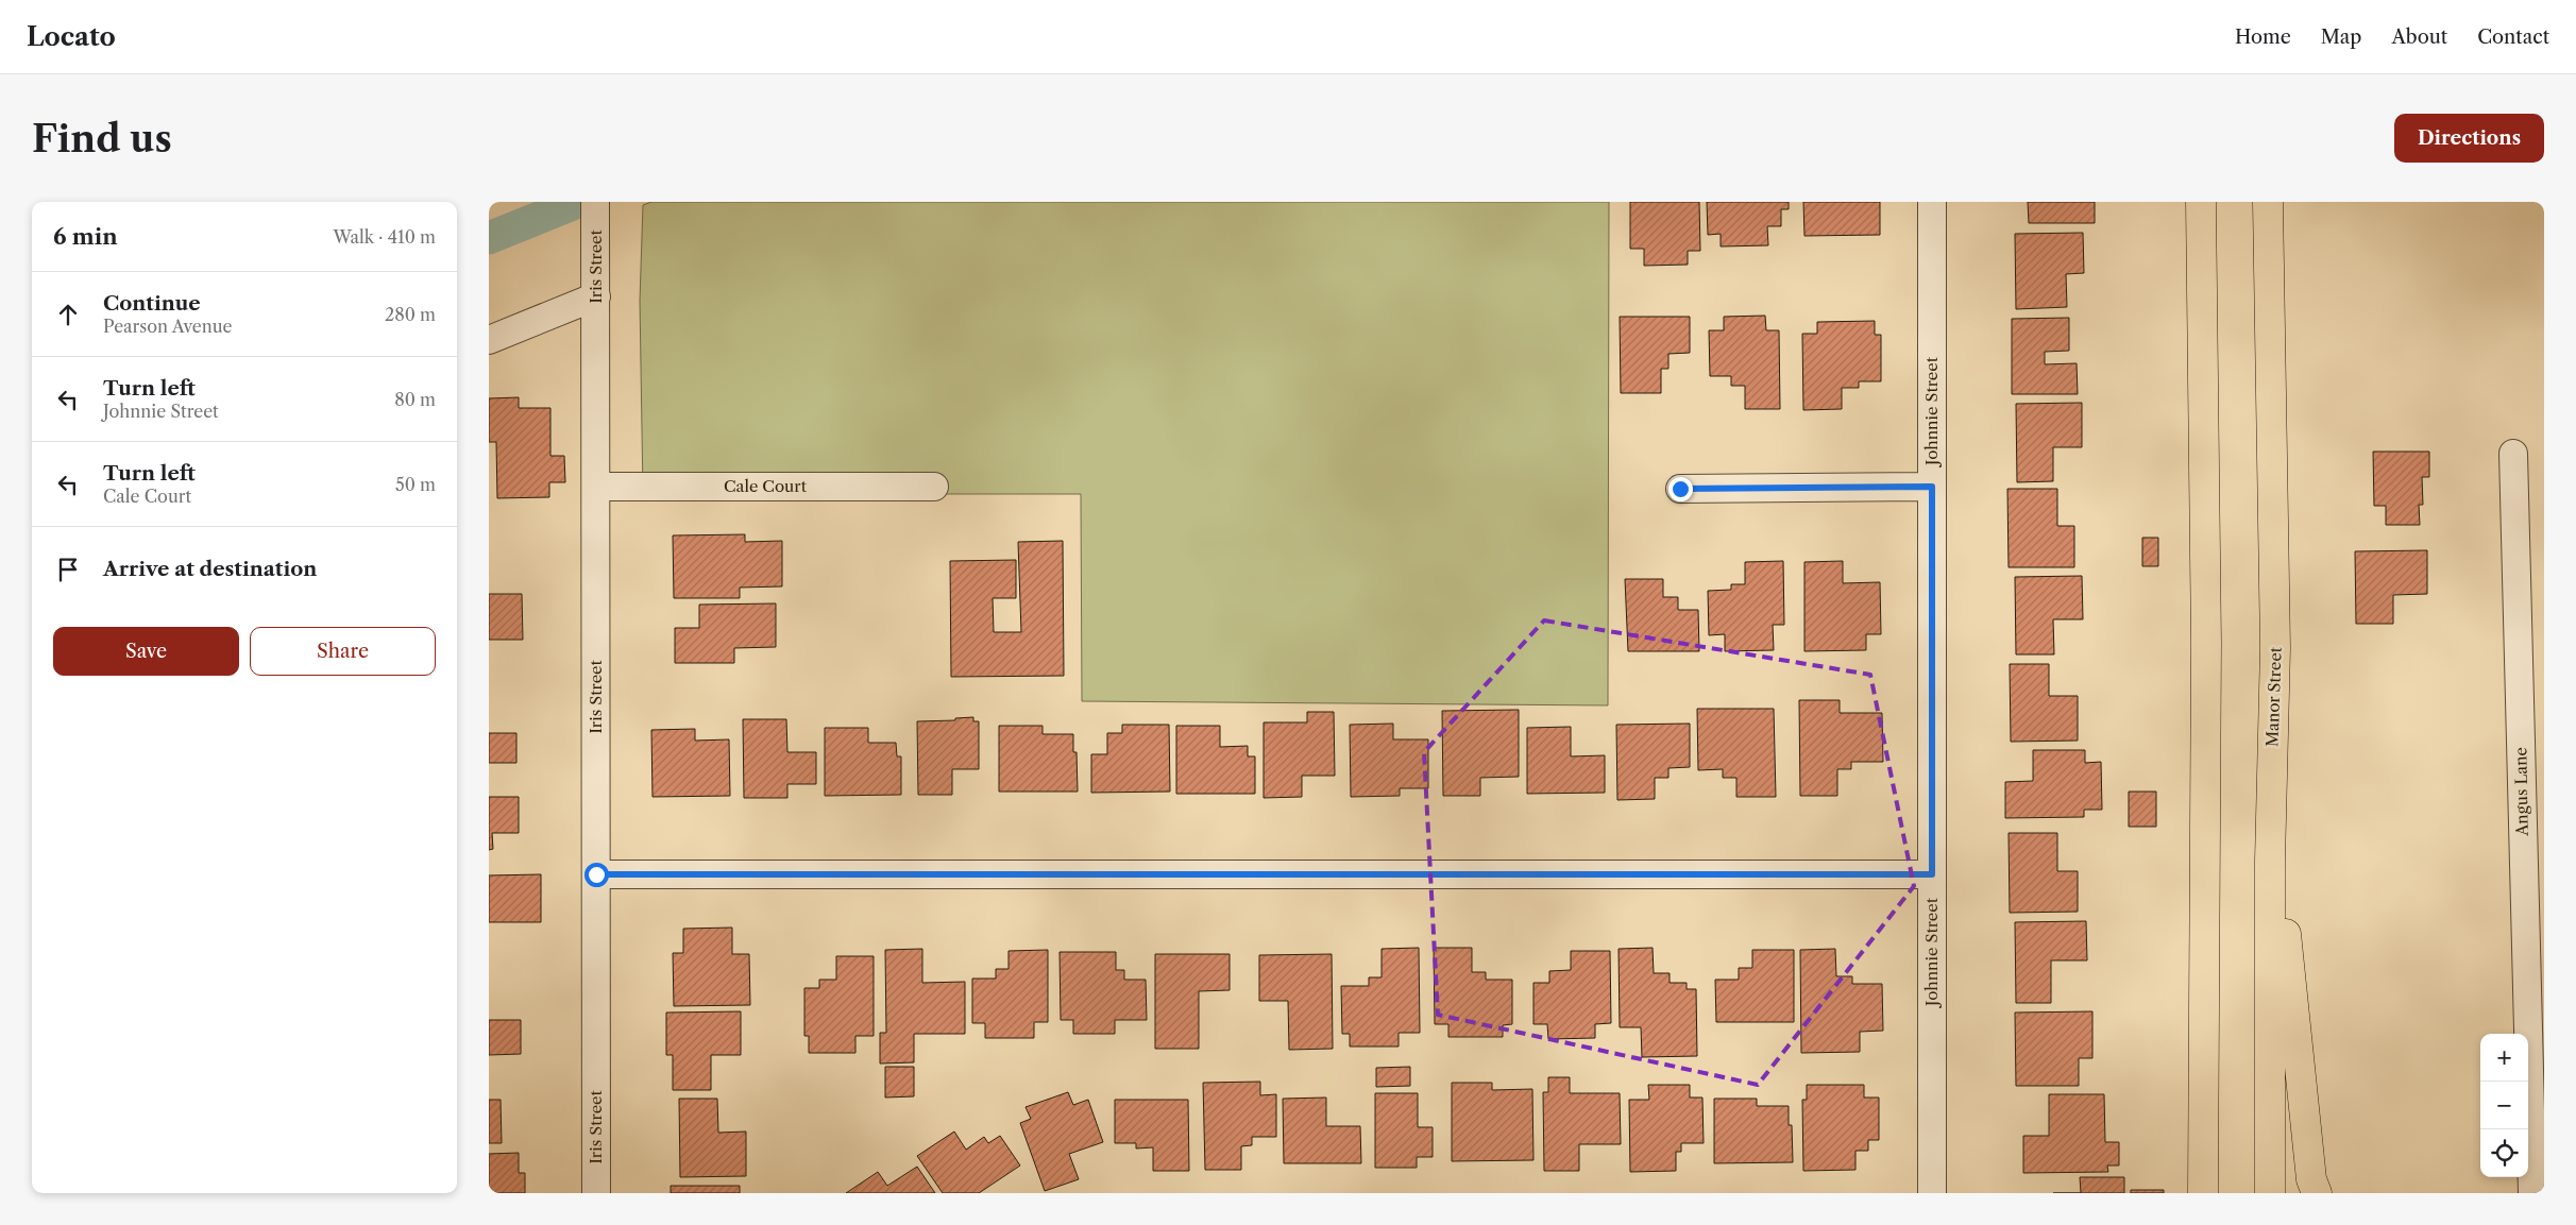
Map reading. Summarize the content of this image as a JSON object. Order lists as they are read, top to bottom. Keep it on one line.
{"streets":{"main road":["Manor Street"],"street":["Iris Street","Johnnie Street","Cale Court","Angus Lane"]},"crossings":[["Iris Street","Cale Court"]],"page":{"header":"Locato","nav":["Home","Map","About","Contact"],"buttons":["Directions",["Save","Share"]],"title":"Find us","heading":["6 min","Walk · 410 m"],"list":[["Continue","Pearson Avenue","280 m"],["Turn left","Johnnie Street","80 m"],["Turn left","Cale Court","50 m"],"Arrive at destination"],"map_buttons":["+","−"]}}
